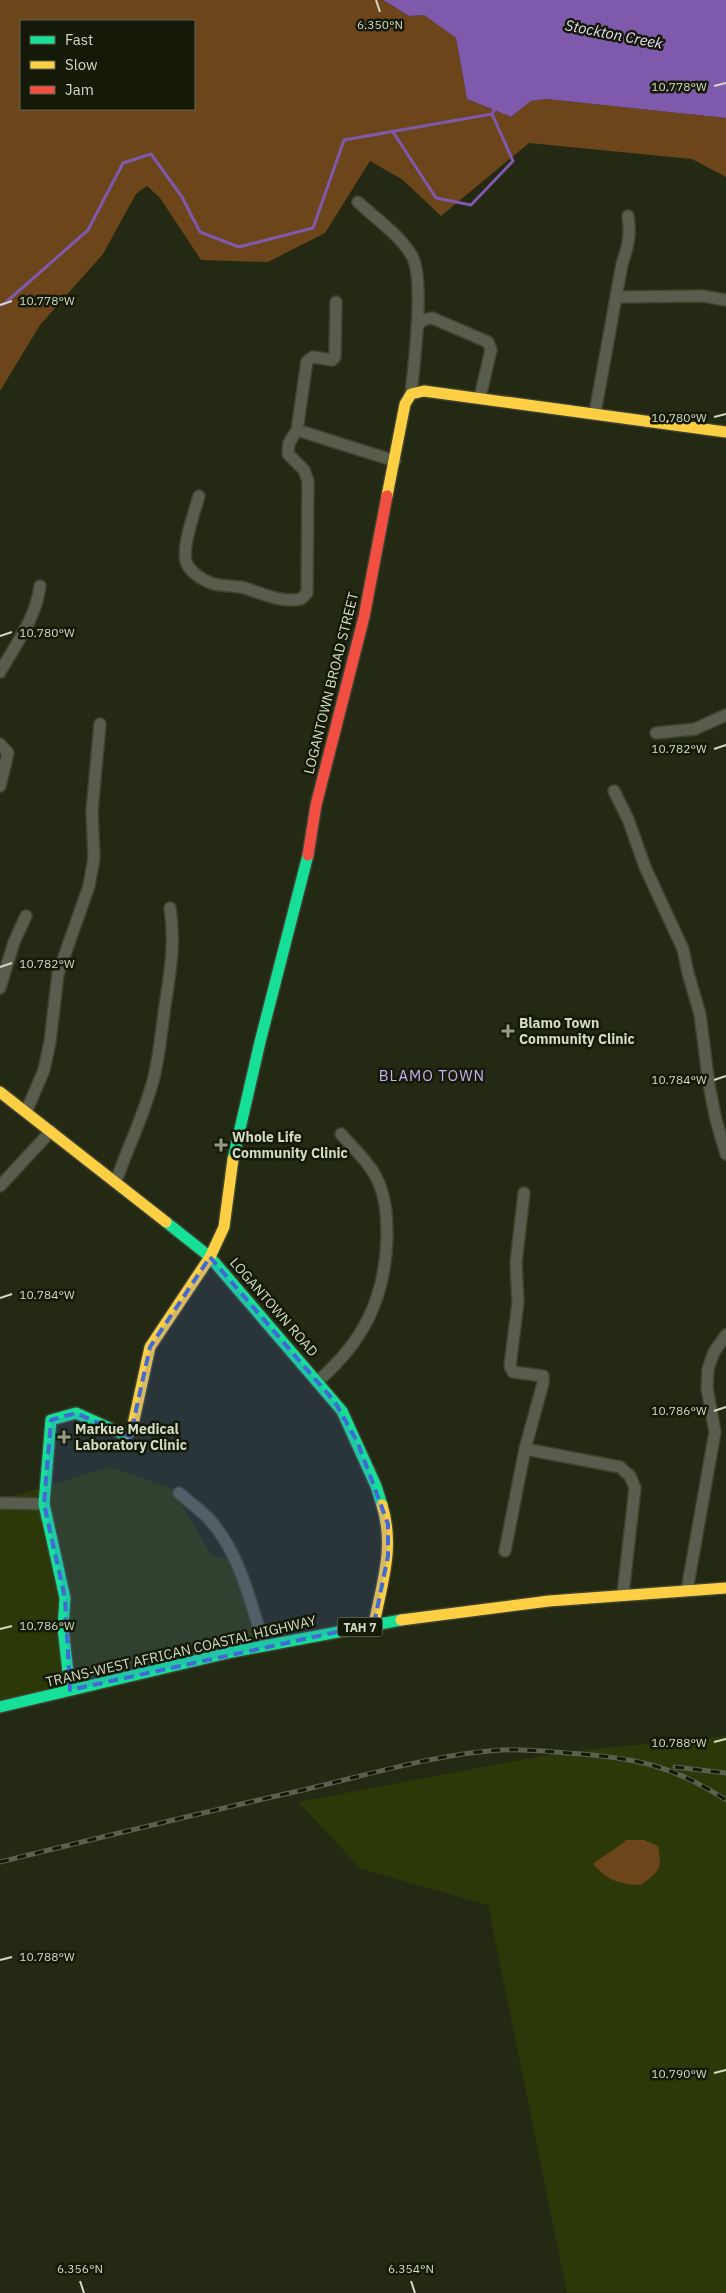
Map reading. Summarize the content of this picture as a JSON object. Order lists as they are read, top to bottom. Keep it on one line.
{"streets":{"main road":["LOGANTOWN BROAD STREET","LOGANTOWN ROAD","TAH 7","TRANS-WEST AFRICAN COASTAL HIGHWAY"]},"crossings":[["LOGANTOWN BROAD STREET","LOGANTOWN ROAD"],["LOGANTOWN ROAD","TRANS-WEST AFRICAN COASTAL HIGHWAY"]],"districts":["BLAMO TOWN"],"water":["Stockton Creek"],"places":{"health":["Blamo Town Community Clinic","Whole Life Community Clinic","Markue Medical Laboratory Clinic"]},"legend":["Fast","Slow","Jam"],"coordinates":["6.350°N","10.778°W","10.780°W","10.782°W","10.784°W","10.786°W","10.788°W","10.790°W","6.356°N","6.354°N"]}
